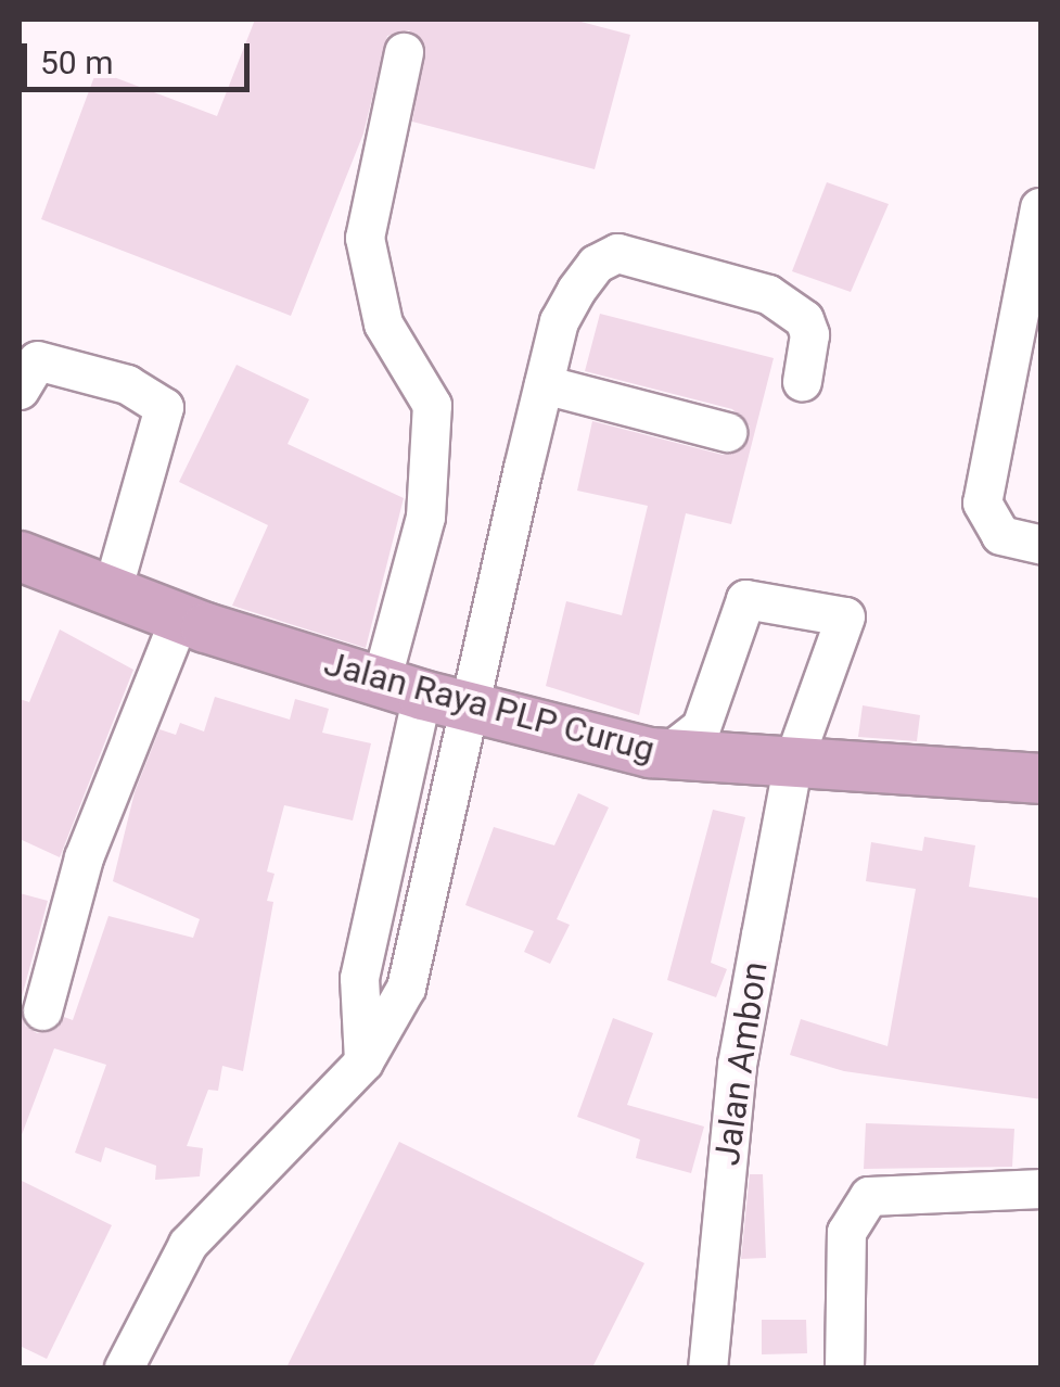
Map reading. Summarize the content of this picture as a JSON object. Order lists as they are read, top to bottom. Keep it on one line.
{"streets":{"main road":["Jalan Raya PLP Curug"],"street":["Jalan Ambon"]},"crossings":[["Jalan Raya PLP Curug","Jalan Ambon"]],"scale_bar":"50 m"}
